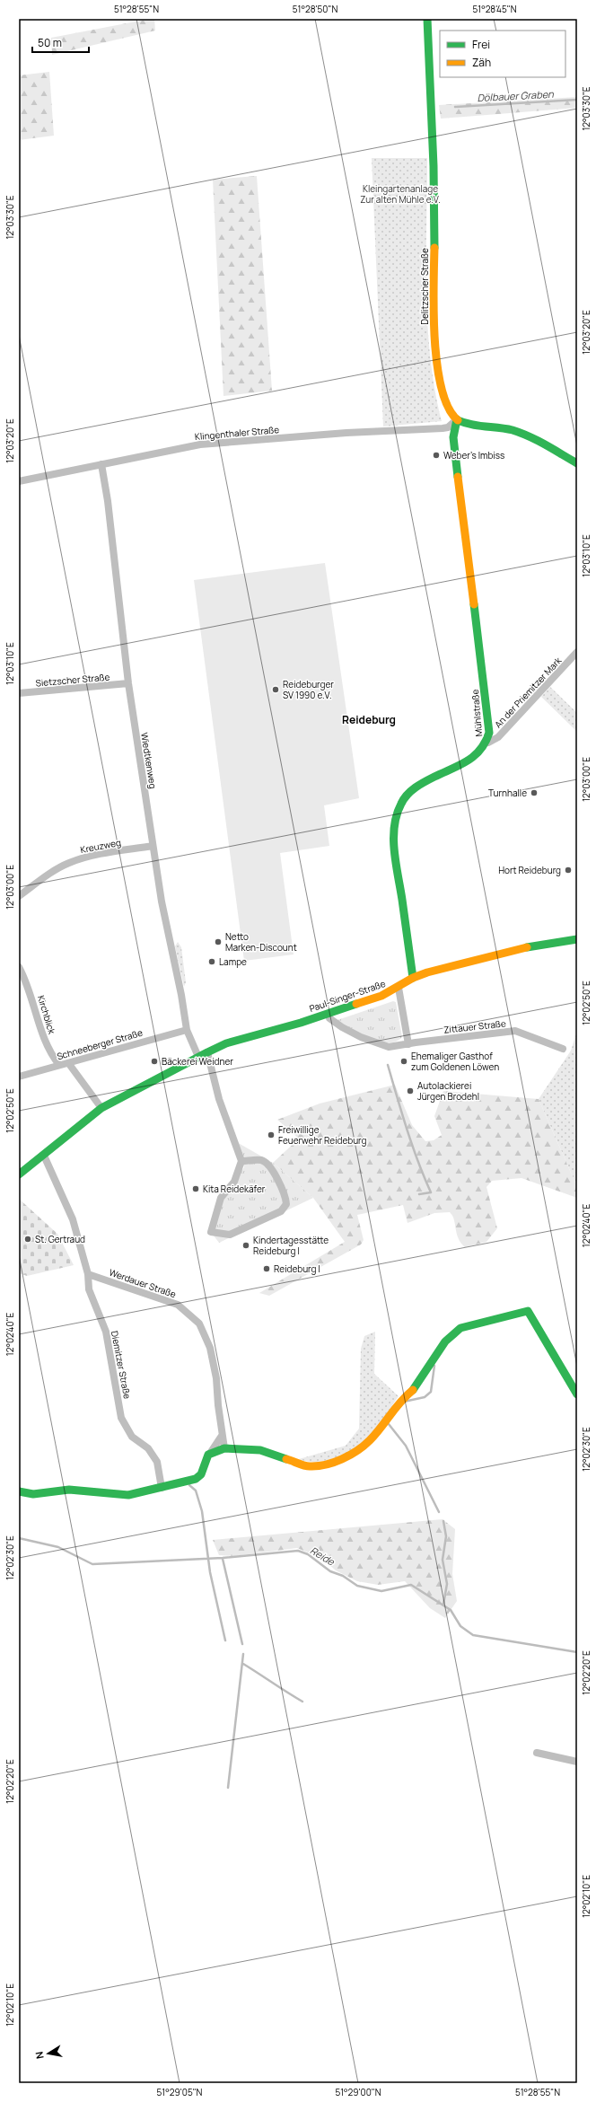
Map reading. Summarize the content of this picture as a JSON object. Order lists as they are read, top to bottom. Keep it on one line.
{"streets":{"street":["Delitzscher Straße","Klingenthaler Straße","Sietzscher Straße","An der Priemitzer Mark","Mühlstraße","Wiedtkenweg","Kreuzweg","Paul-Singer-Straße","Kirchblick","Zittauer Straße","Schneeberger Straße","Werdauer Straße","Diemitzer Straße"]},"crossings":[["Delitzscher Straße","Mühlstraße"],["Klingenthaler Straße","Mühlstraße"],["Klingenthaler Straße","Wiedtkenweg"],["Sietzscher Straße","Wiedtkenweg"],["An der Priemitzer Mark","Mühlstraße"],["Mühlstraße","Paul-Singer-Straße"],["Wiedtkenweg","Kreuzweg"],["Wiedtkenweg","Paul-Singer-Straße"],["Wiedtkenweg","Schneeberger Straße"],["Paul-Singer-Straße","Zittauer Straße"],["Paul-Singer-Straße","Diemitzer Straße"],["Kirchblick","Schneeberger Straße"],["Werdauer Straße","Diemitzer Straße"]],"districts":["Reideburg"],"water":["Dölbauer Graben","Reide"],"parks":["Kleingartenanlage Zur alten Mühle e.V."],"places":["Weber's Imbiss","Reideburger SV 1990 e.V.","Turnhalle","Hort Reideburg","Netto Marken-Discount","Lampe","Bäckerei Weidner","Ehemaliger Gasthof zum Goldenen Löwen","Autolackierei Jürgen Brodehl","Freiwillige Feuerwehr Reideburg","Kita Reidekäfer","St. Gertraud","Kindertagesstätte Reideburg I","Reideburg I"],"legend":["Frei","Zäh"],"scale_bar":"50 m","north":"left","coordinates":["51°28'55\"N","51°28'50\"N","51°28'45\"N","12°03'30\"E","12°03'20\"E","12°03'10\"E","12°03'00\"E","12°02'50\"E","12°02'40\"E","12°02'30\"E","12°02'20\"E","12°02'10\"E","51°29'05\"N","51°29'00\"N"]}
